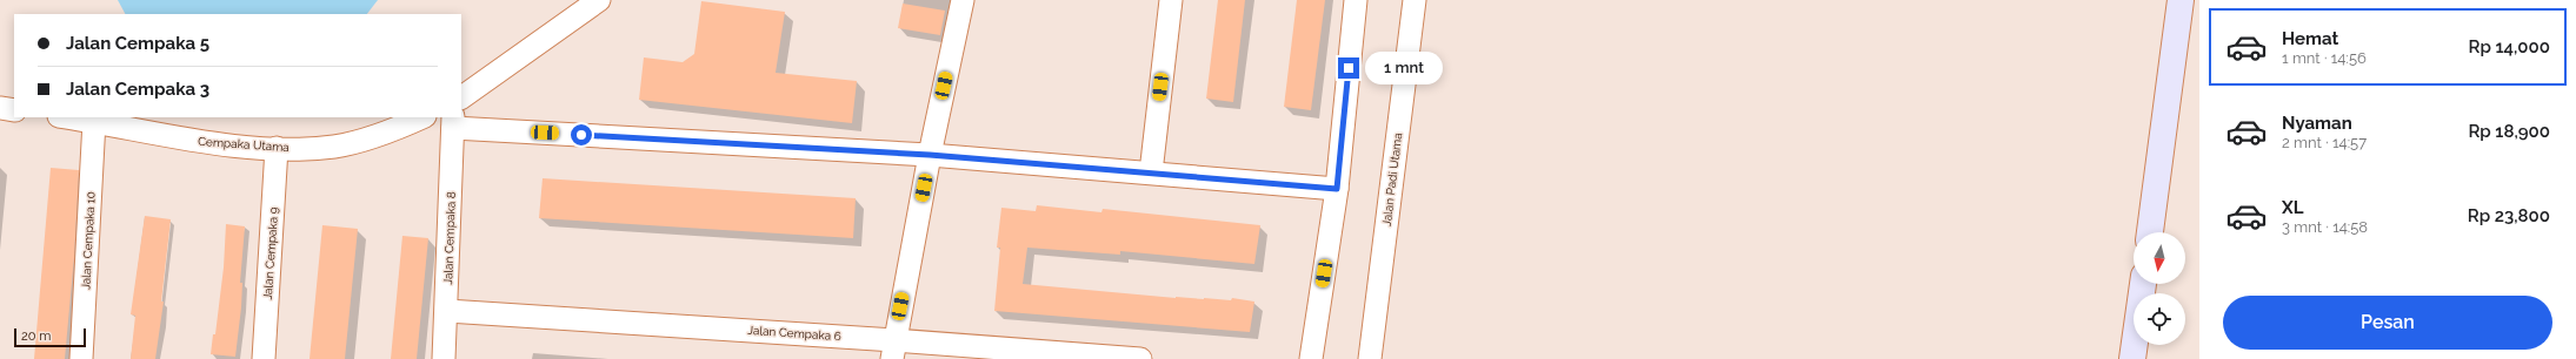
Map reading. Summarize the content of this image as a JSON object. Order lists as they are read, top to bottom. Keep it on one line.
{"streets":{"street":["Cempaka Utama","Jalan Padi Utama","Jalan Cempaka 8","Jalan Cempaka 10","Jalan Cempaka 9","Jalan Cempaka 6"]},"crossings":[["Cempaka Utama","Jalan Cempaka 10"],["Cempaka Utama","Jalan Cempaka 9"],["Jalan Cempaka 8","Jalan Cempaka 6"]],"scale_bar":"20 m","north":"bottom","page":{"list":[{"name":"Hemat","note":"1 mnt · 14:56","value":"Rp 14,000"},{"name":"Nyaman","note":"2 mnt · 14:57","value":"Rp 18,900"},{"name":"XL","note":"3 mnt · 14:58","value":"Rp 23,800"}],"banner":["Jalan Cempaka 5","Jalan Cempaka 3"],"bubble":"1 mnt","buttons":"Pesan","scale":"20 m"}}
